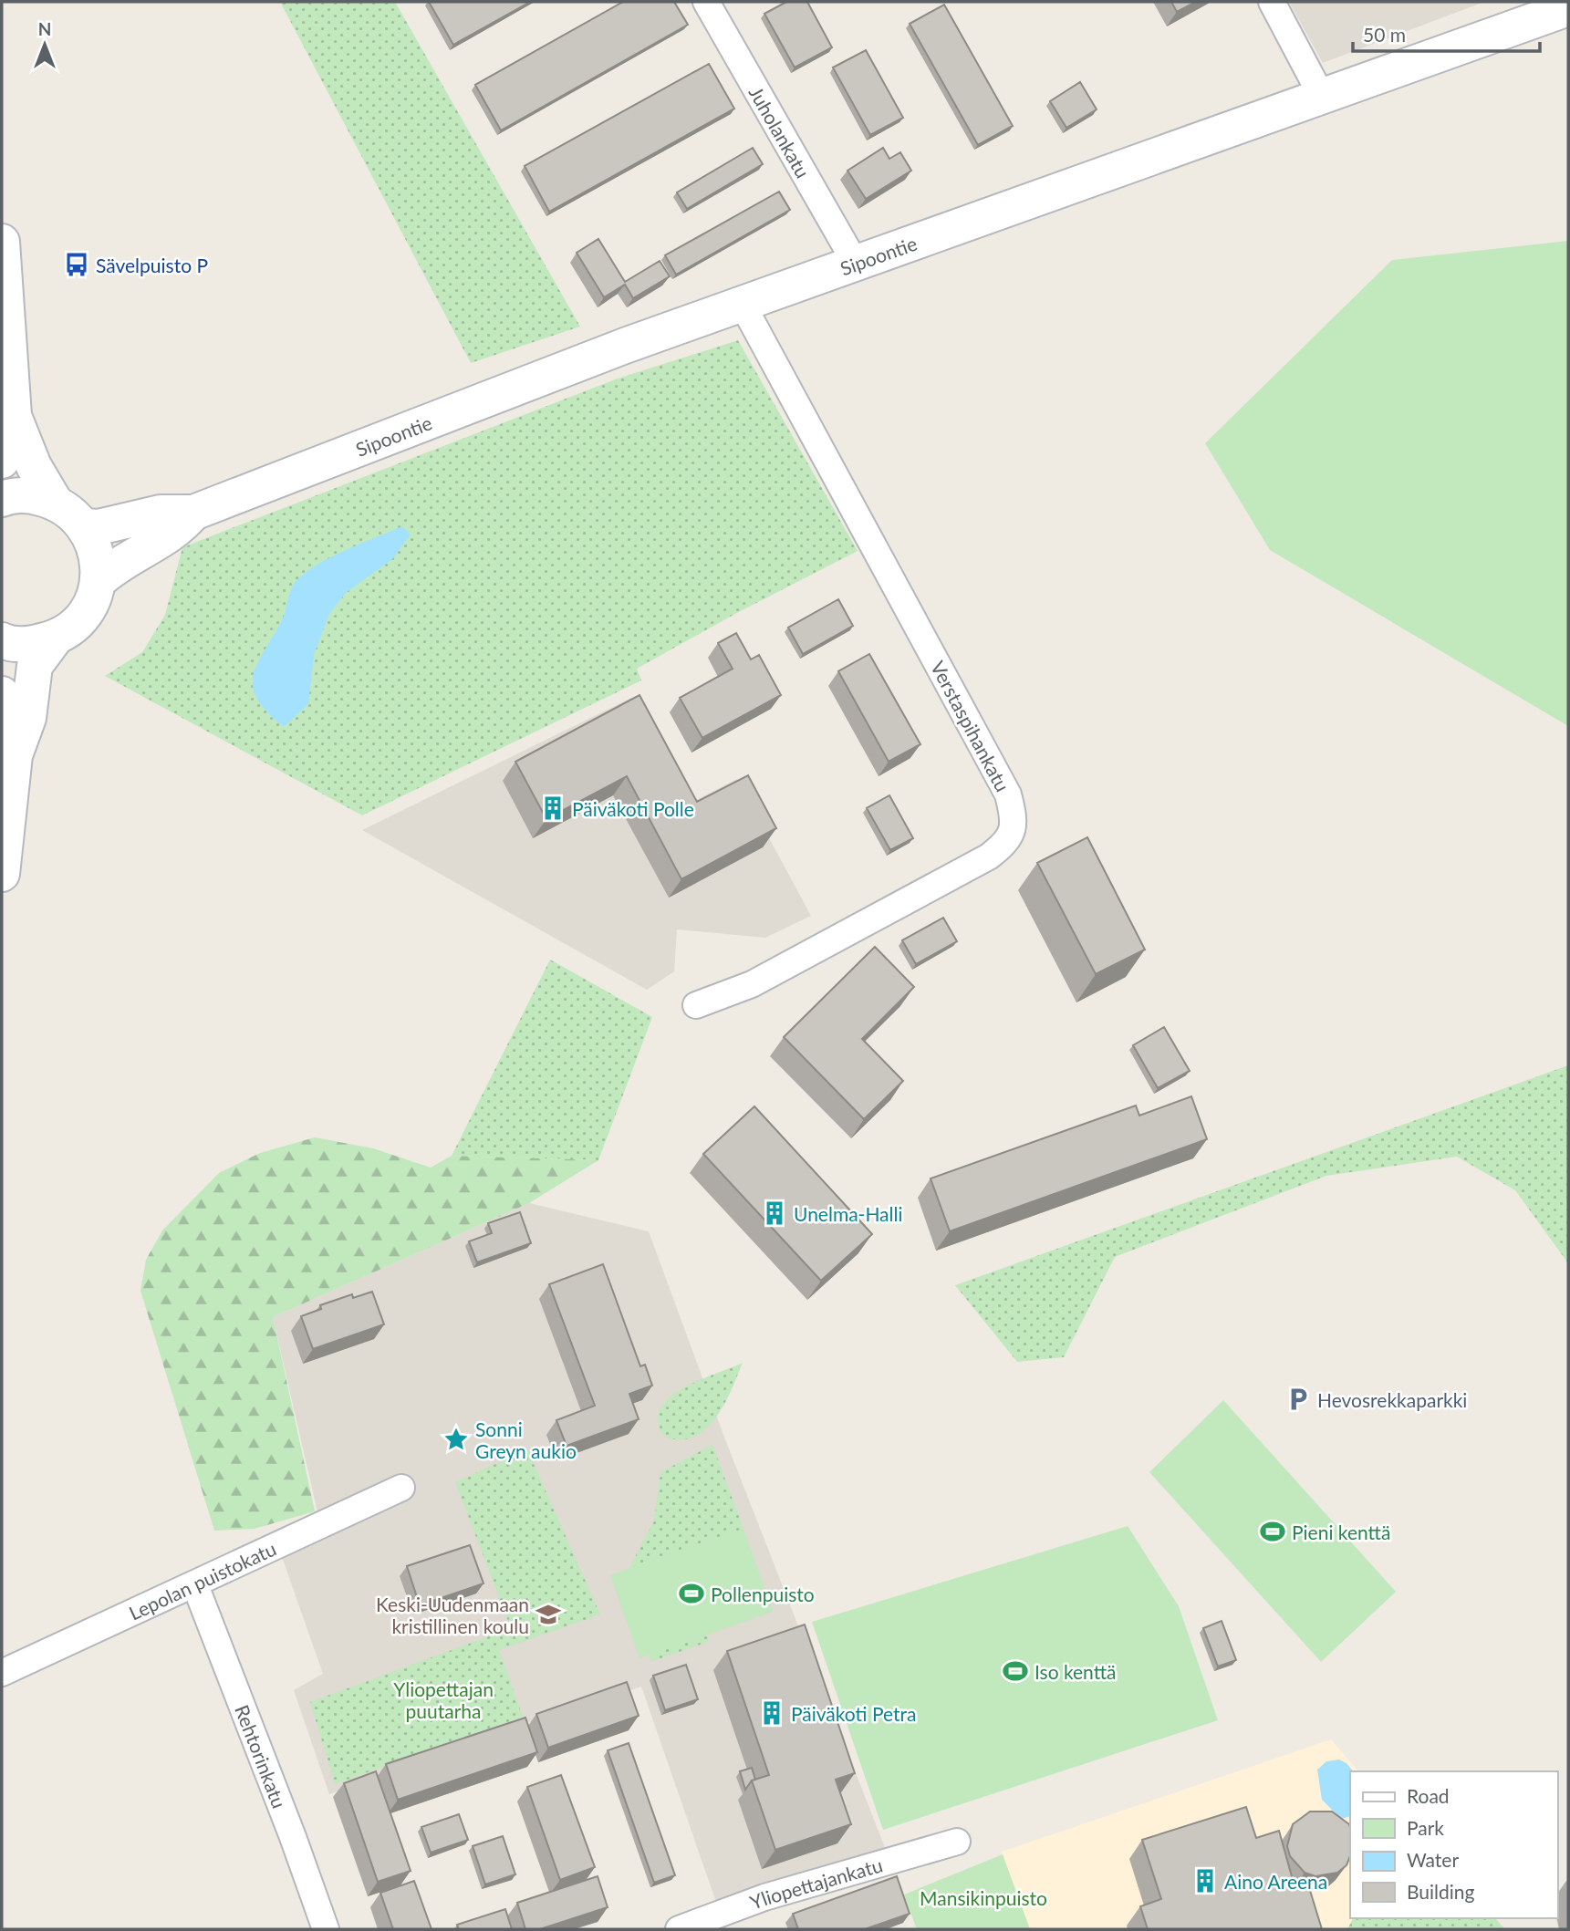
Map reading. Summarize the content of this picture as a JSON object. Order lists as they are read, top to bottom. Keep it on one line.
{"streets":{"street":["Juholankatu","Sipoontie","Verstaspihankatu","Lepolan puistokatu","Rehtorinkatu","Yliopettajankatu"]},"crossings":[["Juholankatu","Sipoontie"],["Sipoontie","Verstaspihankatu"],["Lepolan puistokatu","Rehtorinkatu"]],"parks":["Yliopettajan puutarha","Mansikinpuisto"],"places":{"bus stop":["Sävelpuisto P"],"building":["Päiväkoti Polle","Unelma-Halli","Päiväkoti Petra","Aino Areena"],"parking":["Hevosrekkaparkki"],"place":["Sonni Greyn aukio"],"sports":["Pieni kenttä","Pollenpuisto","Iso kenttä"],"school or university":["Keski-Uudenmaan kristillinen koulu"]},"legend":["Road","Park","Water","Building"],"scale_bar":"50 m","north":"top"}
